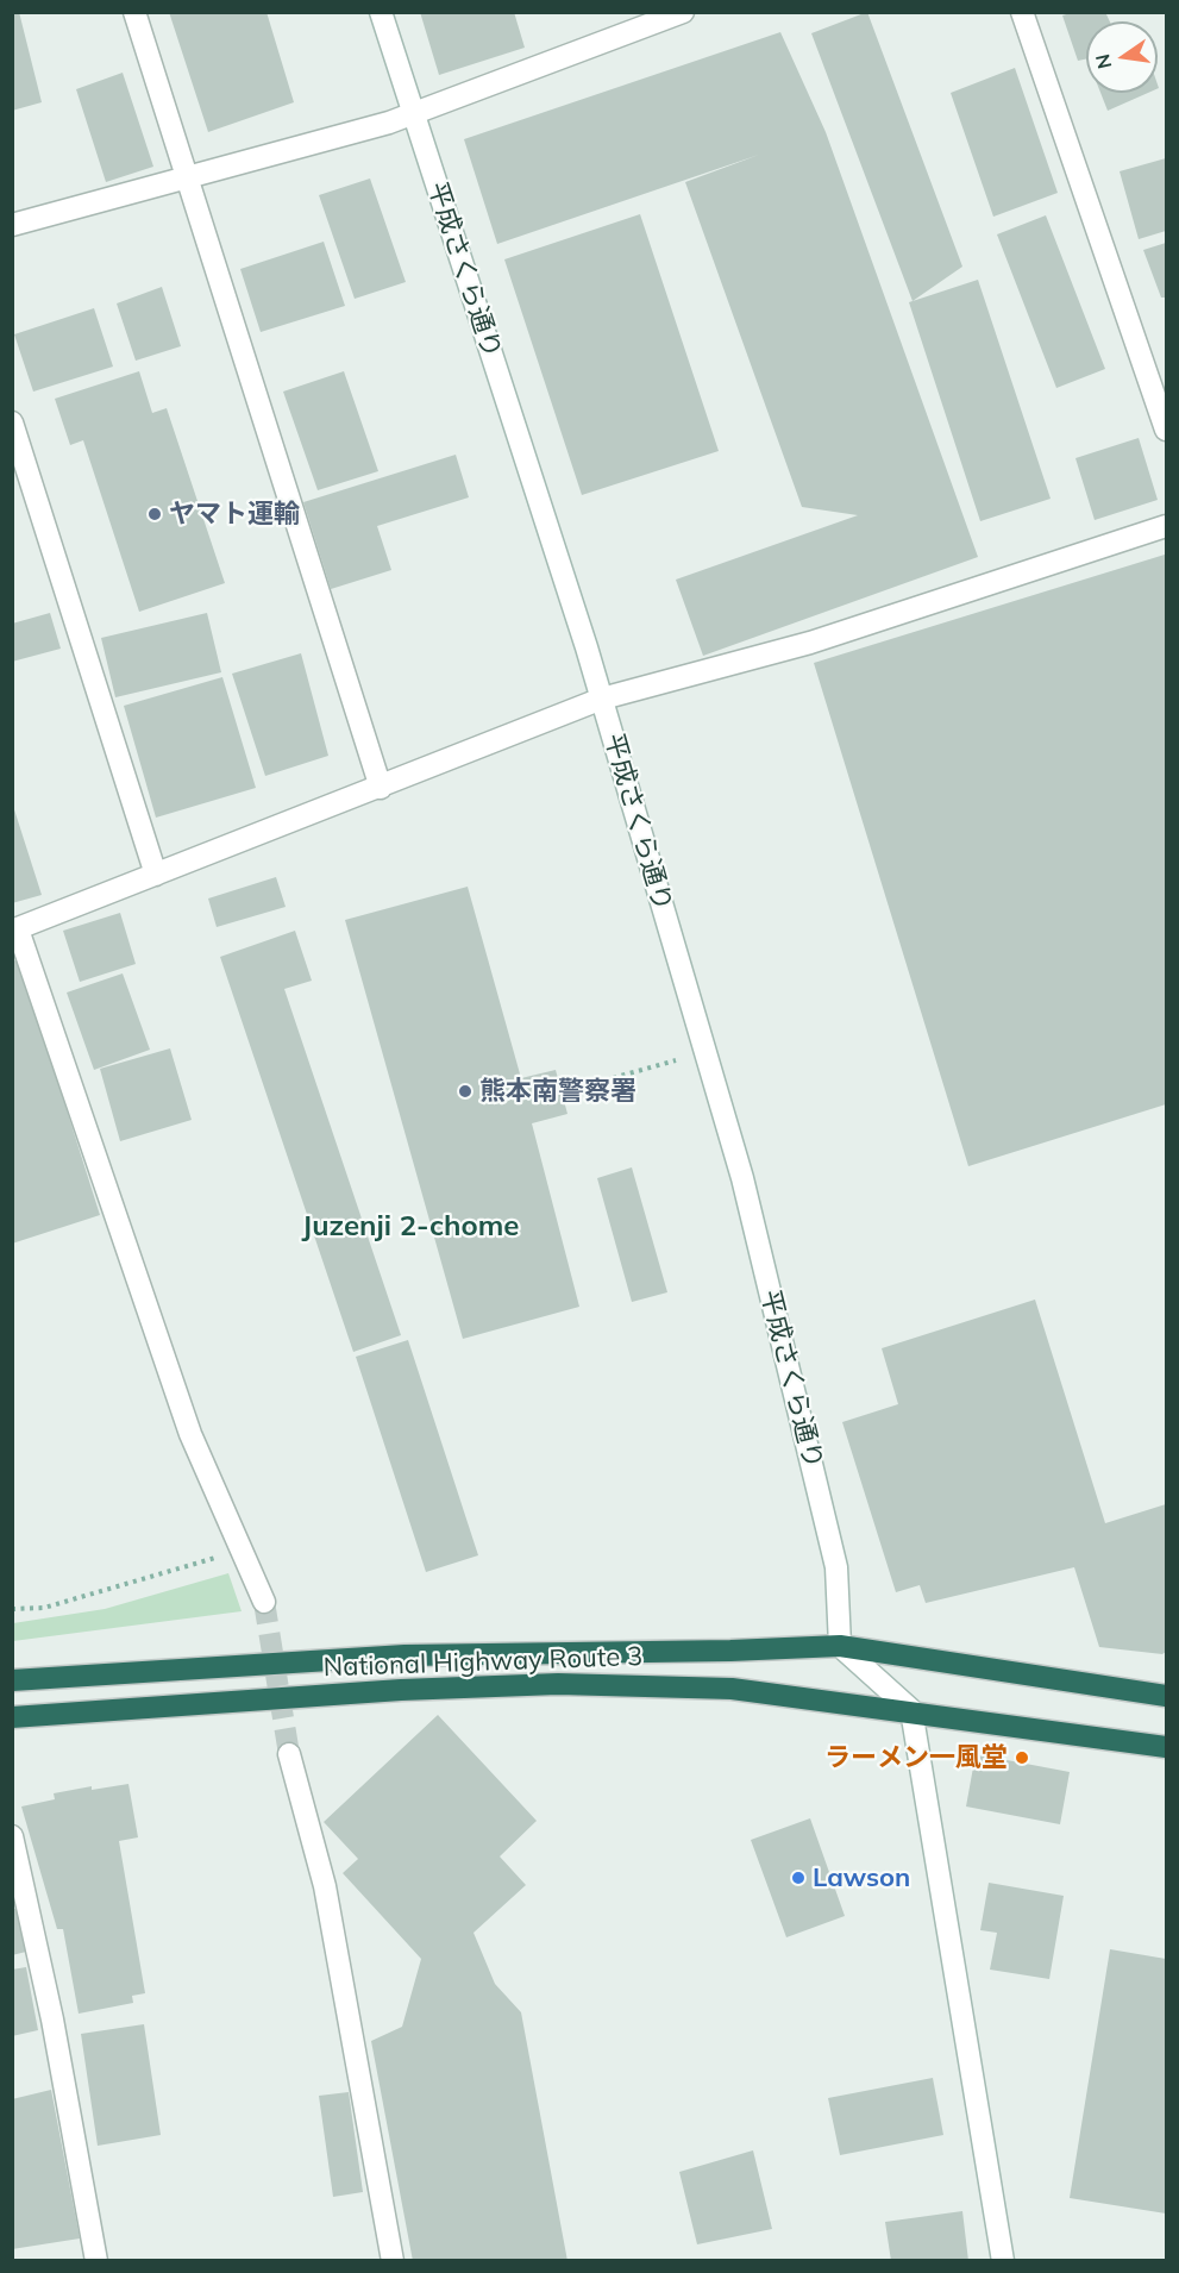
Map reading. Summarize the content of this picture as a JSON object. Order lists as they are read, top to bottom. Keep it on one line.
{"streets":{"highway":["National Highway Route 3"],"street":["平成さくら通り"]},"crossings":[["平成さくら通り","National Highway Route 3"]],"districts":["Juzenji 2-chome"],"places":["ヤマト運輸","熊本南警察署","ラーメン一風堂","Lawson"],"north":"left"}
